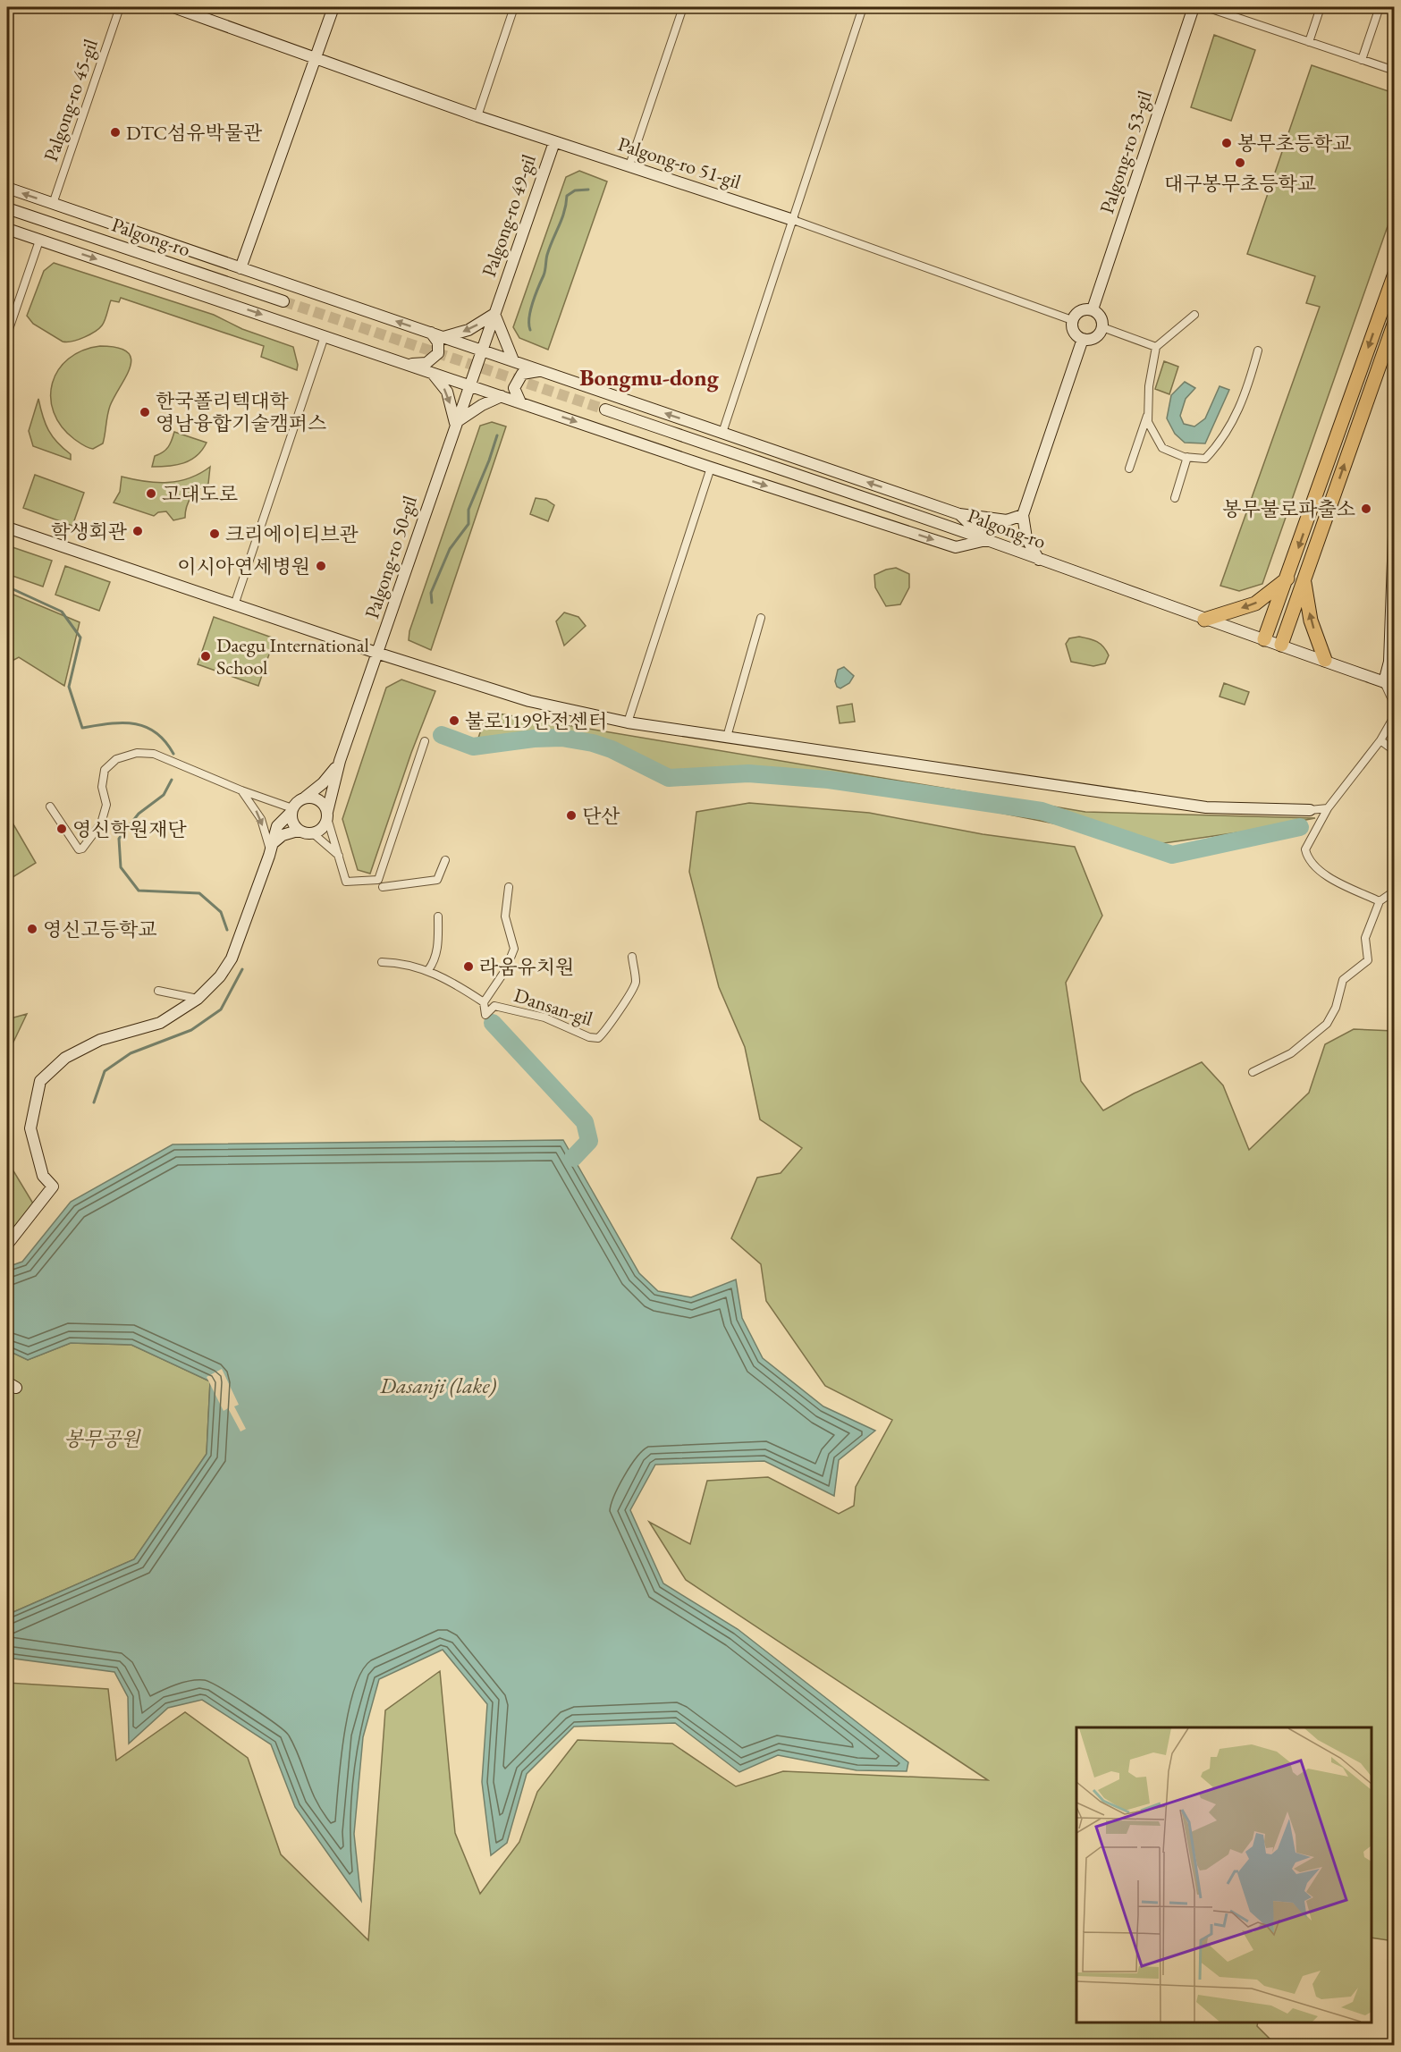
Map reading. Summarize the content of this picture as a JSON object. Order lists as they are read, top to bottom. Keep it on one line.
{"streets":{"main road":["Palgong-ro 53-gil","Palgong-ro 51-gil","Palgong-ro 49-gil","Palgong-ro","Palgong-ro 50-gil"],"street":["Palgong-ro 45-gil","Dansan-gil"]},"crossings":[["Palgong-ro 51-gil","Palgong-ro 49-gil"],["Palgong-ro 49-gil","Palgong-ro 50-gil"]],"districts":["Bongmu-dong"],"water":["Dasanji (lake)"],"parks":["봉무공원"],"places":["DTC섬유박물관","봉무초등학교","대구봉무초등학교","한국폴리텍대학 영남융합기술캠퍼스","고대도로","봉무불로파출소","학생회관","크리에이티브관","이시아연세병원","Daegu International School","불로119안전센터","단산","영신학원재단","영신고등학교","라움유치원"]}
